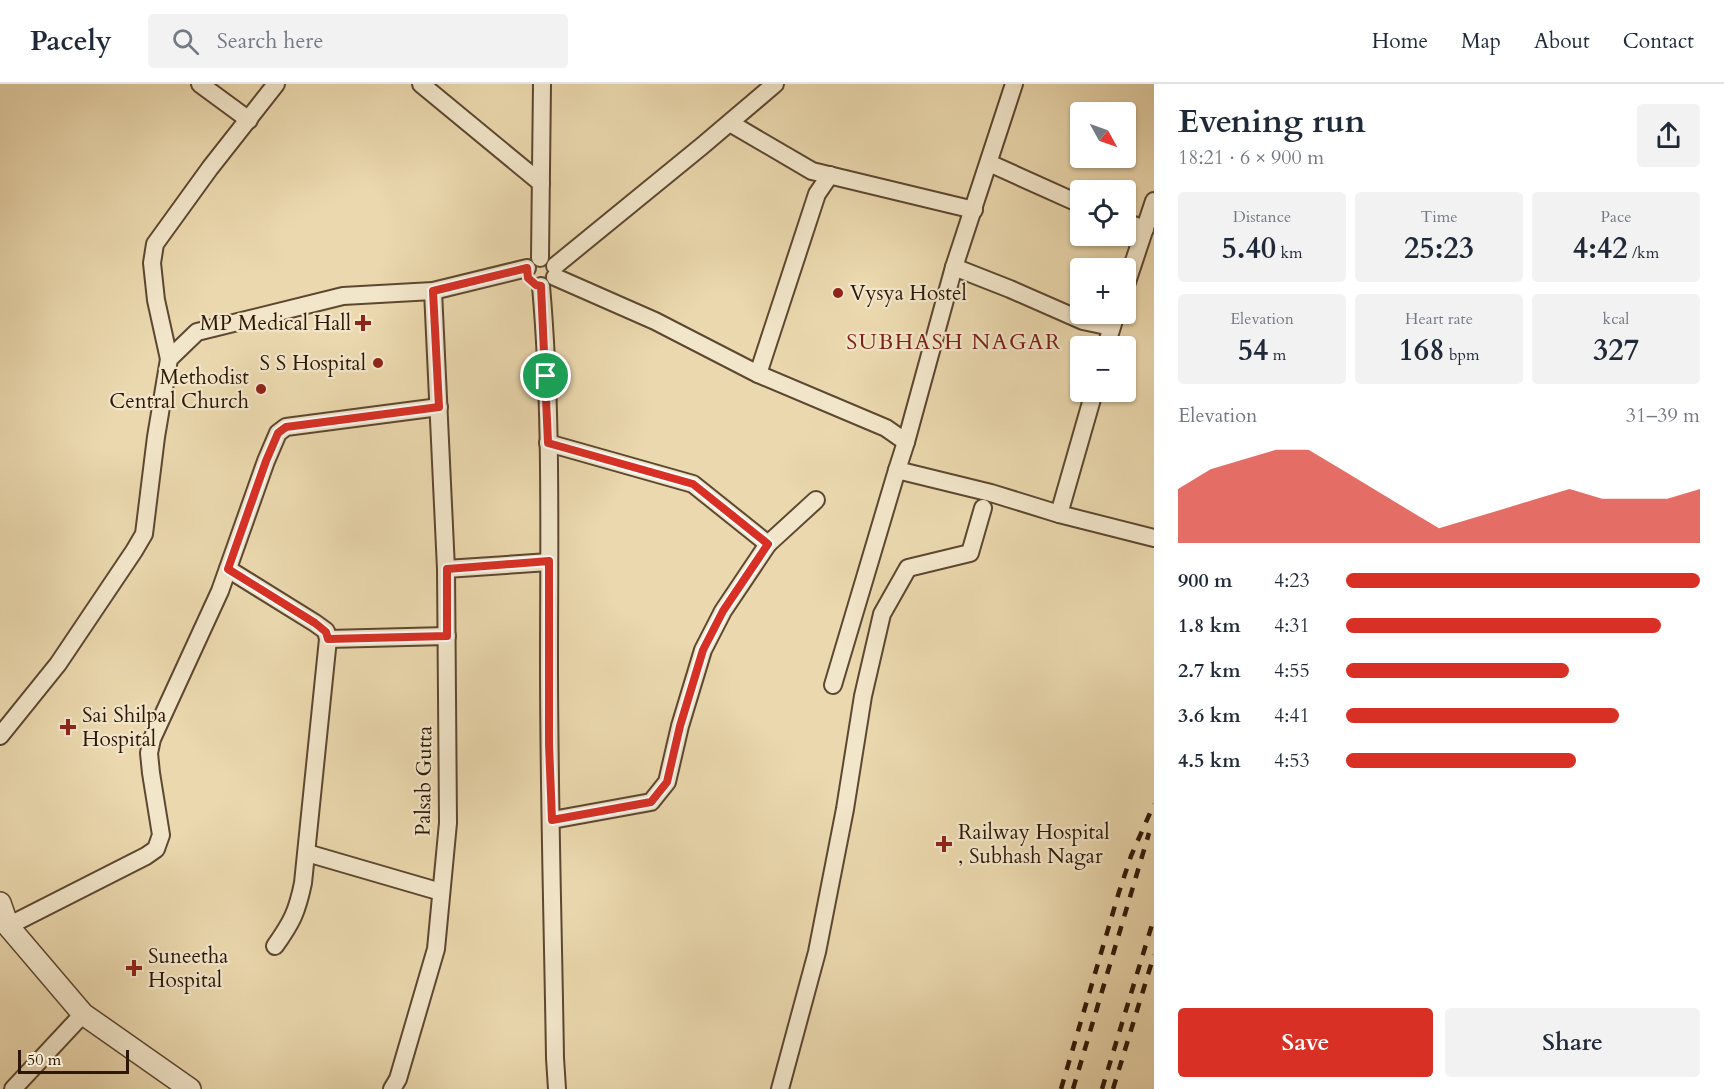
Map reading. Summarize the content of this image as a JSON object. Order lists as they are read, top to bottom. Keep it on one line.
{"streets":{"street":["Palsab Gutta"]},"districts":["SUBHASH NAGAR"],"places":{"other":["Vysya Hostel","S S Hospital","Methodist Central Church"],"health":["MP Medical Hall","Sai Shilpa Hospital","Railway Hospital , Subhash Nagar","Suneetha Hospital"]},"scale_bar":"50 m","north":"bottom right","page":{"header":"Pacely","search":"Search here","nav":["Home","Map","About","Contact"],"heading":["Evening run","18:21 · 6 × 900 m"],"map_buttons":["+","−"],"stats":[["Distance","5.40 km"],["Time","25:23"],["Pace","4:42 /km"],["Elevation","54 m"],["Heart rate","168 bpm"],["kcal","327"]],"chart":["Elevation","31–39 m"],"list":[{"name":"900 m","note":"4:23"},{"name":"1.8 km","note":"4:31"},{"name":"2.7 km","note":"4:55"},{"name":"3.6 km","note":"4:41"},{"name":"4.5 km","note":"4:53"}],"buttons":["Save","Share"],"scale":"50 m"}}
